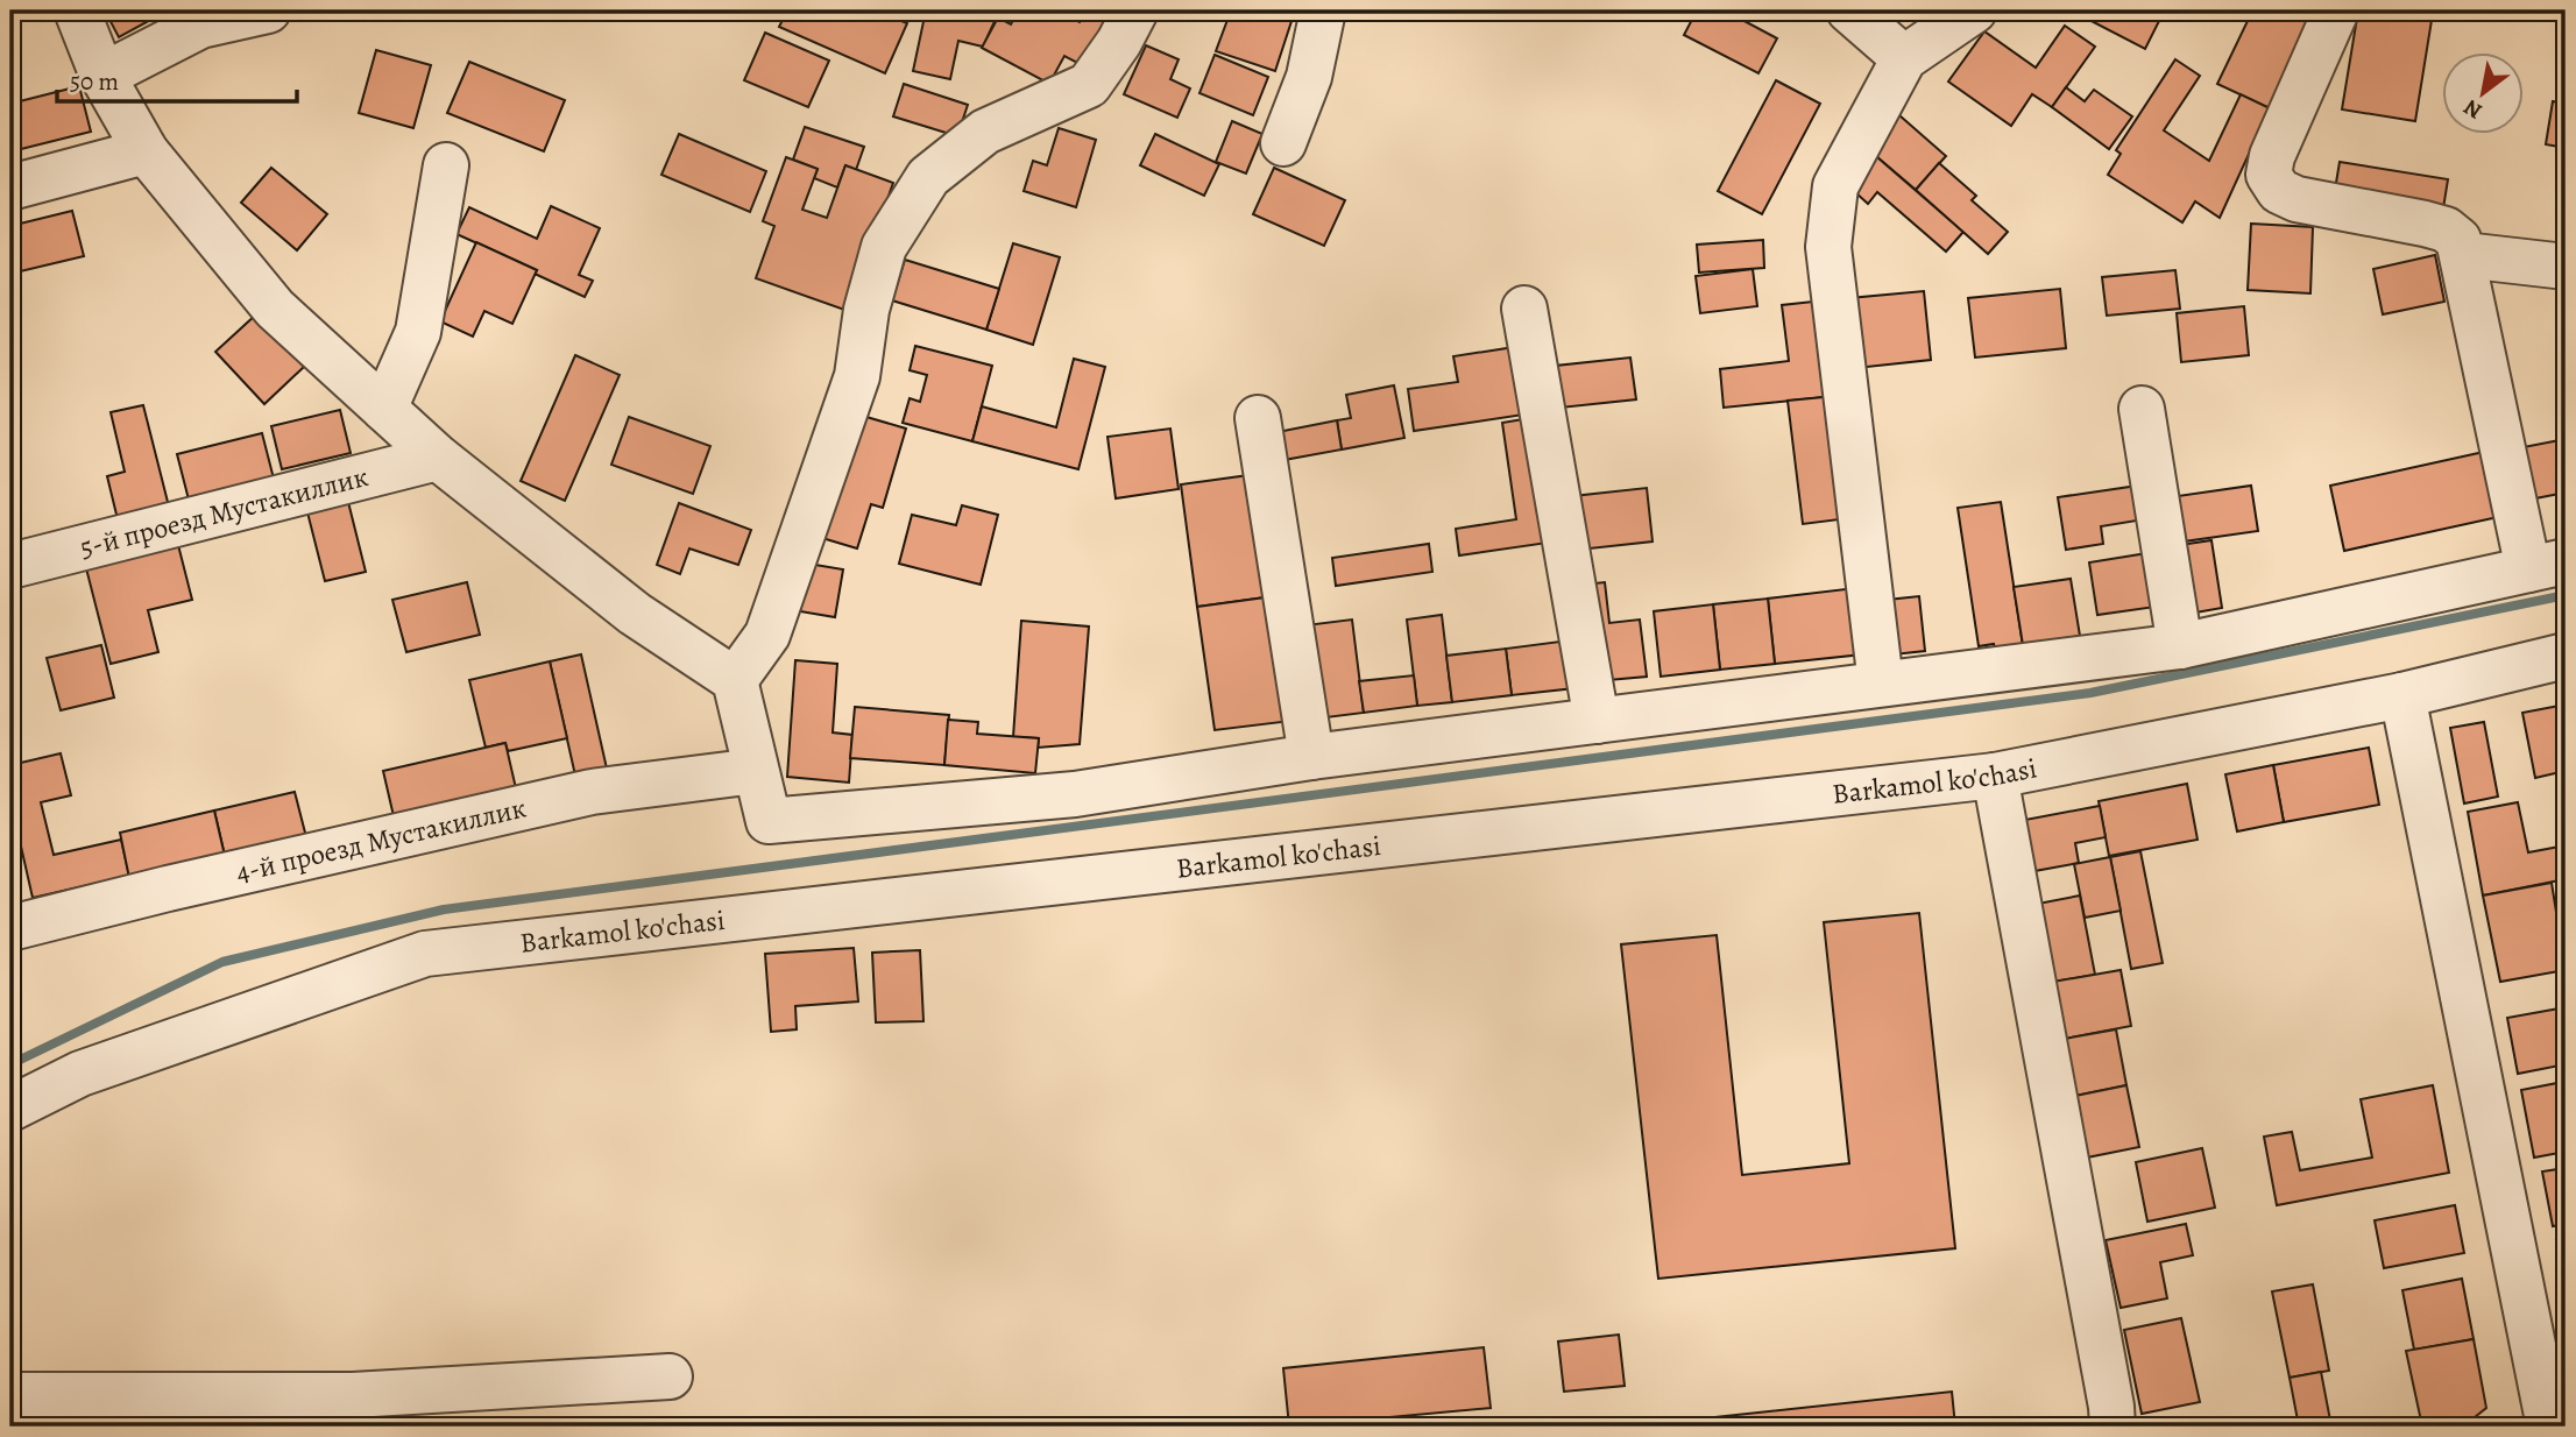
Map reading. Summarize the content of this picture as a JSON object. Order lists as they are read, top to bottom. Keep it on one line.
{"streets":{"street":["5-й проезд Мустакиллик","Barkamol ko'chasi","4-й проезд Мустакиллик"]},"scale_bar":"50 m","north":"bottom left"}
